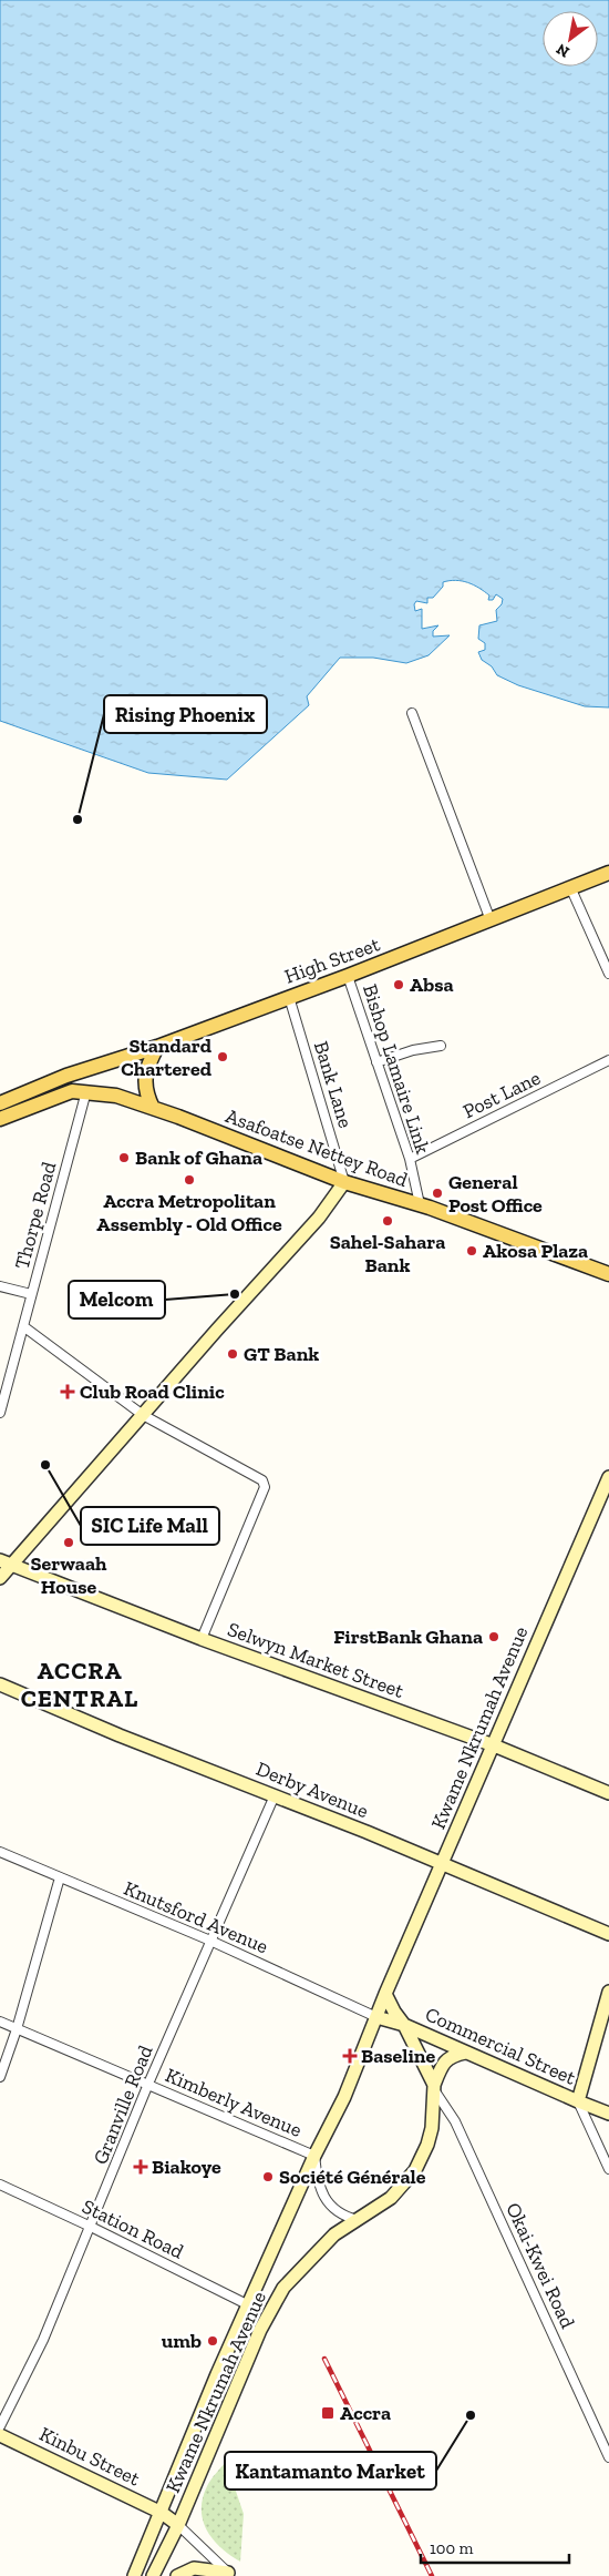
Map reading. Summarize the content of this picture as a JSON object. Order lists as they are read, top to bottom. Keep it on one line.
{"streets":{"main road":["High Street","Asafoatse Nettey Road","Selwyn Market Street","Kwame Nkrumah Avenue","Derby Avenue","Commercial Street","Kinbu Street"],"street":["Bishop Lamaire Link","Bank Lane","Post Lane","Thorpe Road","Knutsford Avenue","Kimberly Avenue","Granville Road","Station Road","Okai-Kwei Road"]},"crossings":[["High Street","Bishop Lamaire Link"],["High Street","Bank Lane"],["Bishop Lamaire Link","Post Lane"],["Bishop Lamaire Link","Asafoatse Nettey Road"],["Bank Lane","Asafoatse Nettey Road"],["Asafoatse Nettey Road","Thorpe Road"],["Selwyn Market Street","Kwame Nkrumah Avenue"],["Kwame Nkrumah Avenue","Derby Avenue"],["Kwame Nkrumah Avenue","Knutsford Avenue"],["Kwame Nkrumah Avenue","Commercial Street"],["Kwame Nkrumah Avenue","Kimberly Avenue"],["Kwame Nkrumah Avenue","Station Road"],["Kwame Nkrumah Avenue","Okai-Kwei Road"],["Kwame Nkrumah Avenue","Kinbu Street"],["Derby Avenue","Granville Road"],["Knutsford Avenue","Commercial Street"],["Knutsford Avenue","Granville Road"],["Kimberly Avenue","Granville Road"],["Granville Road","Station Road"]],"districts":["ACCRA CENTRAL"],"places":{"other":["Rising Phoenix","Absa","Standard Chartered","Bank of Ghana","Accra Metropolitan Assembly - Old Office","General Post Office","Sahel-Sahara Bank","Akosa Plaza","Melcom","GT Bank","SIC Life Mall","Serwaah House","FirstBank Ghana","Société Générale","umb","Kantamanto Market"],"health":["Club Road Clinic","Baseline","Biakoye"],"transit":["Accra"]},"scale_bar":"100 m","north":"bottom left"}
